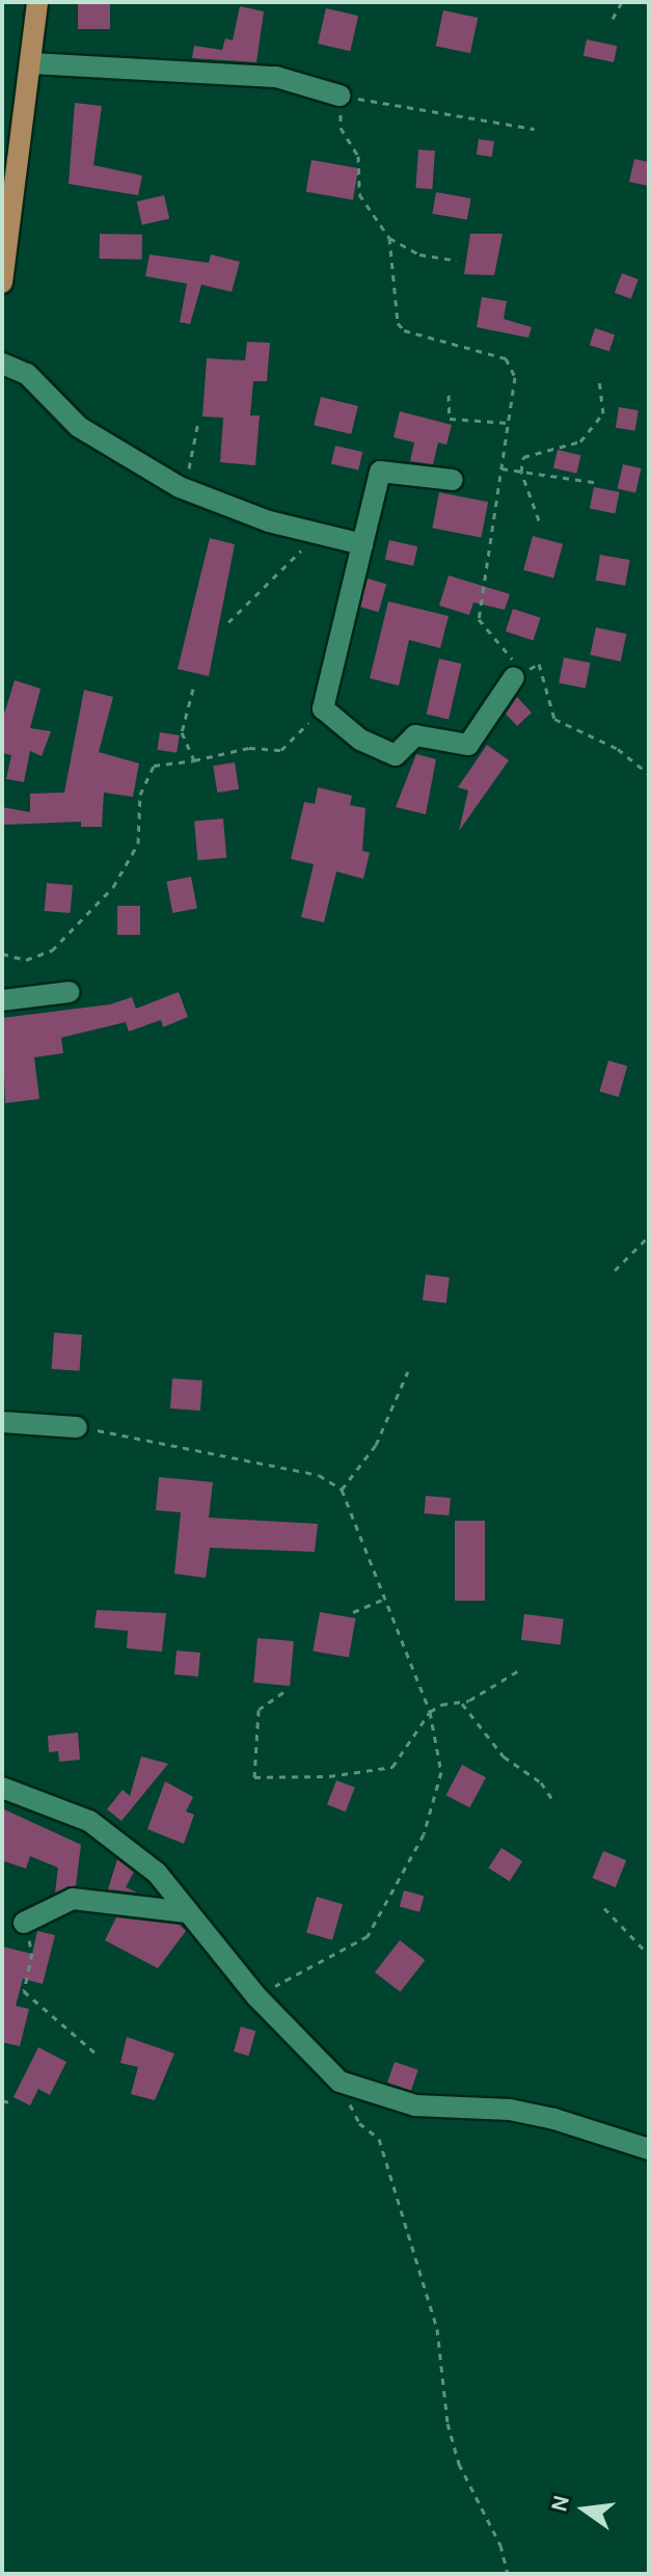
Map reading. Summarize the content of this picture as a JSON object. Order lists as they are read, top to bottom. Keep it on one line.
{"north":"left"}
